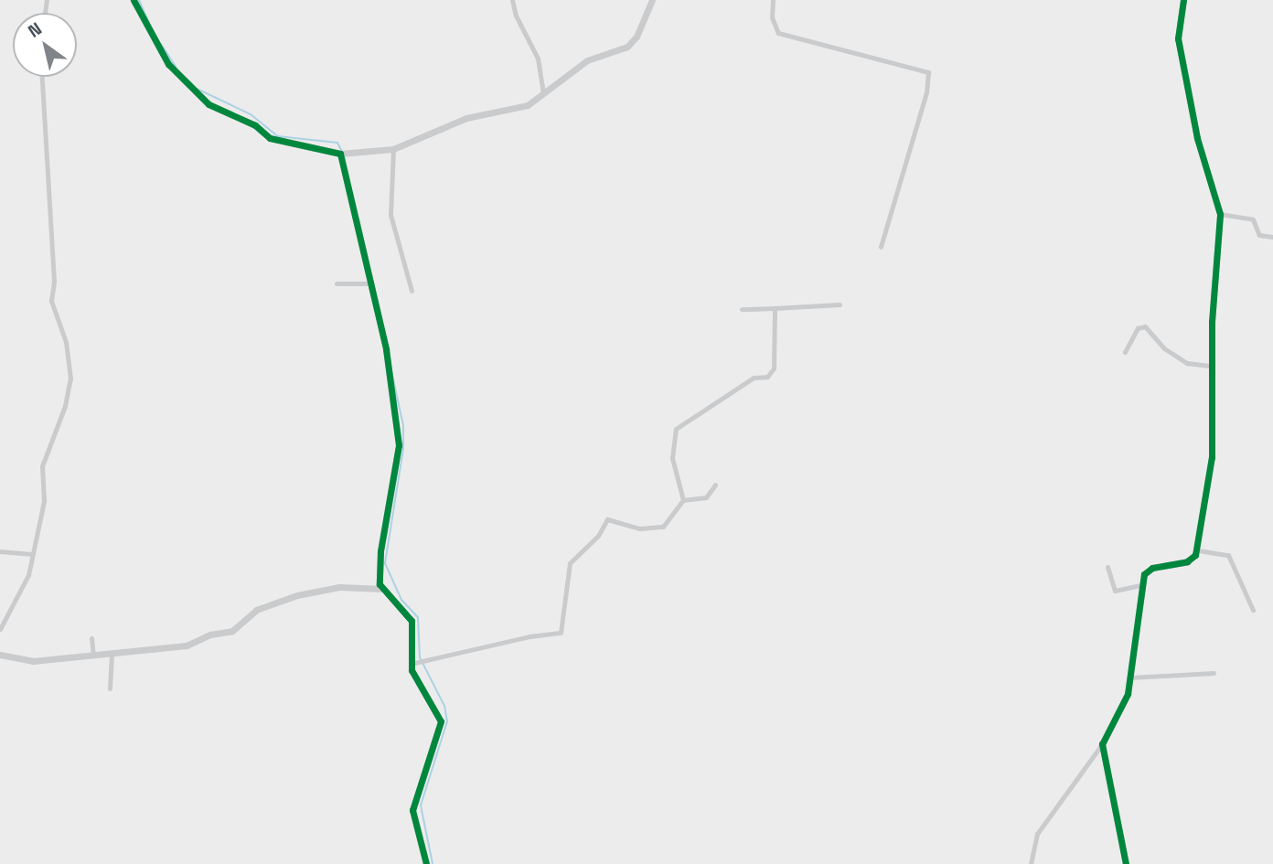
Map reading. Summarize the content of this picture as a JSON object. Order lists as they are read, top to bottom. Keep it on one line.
{"north":"top left"}
